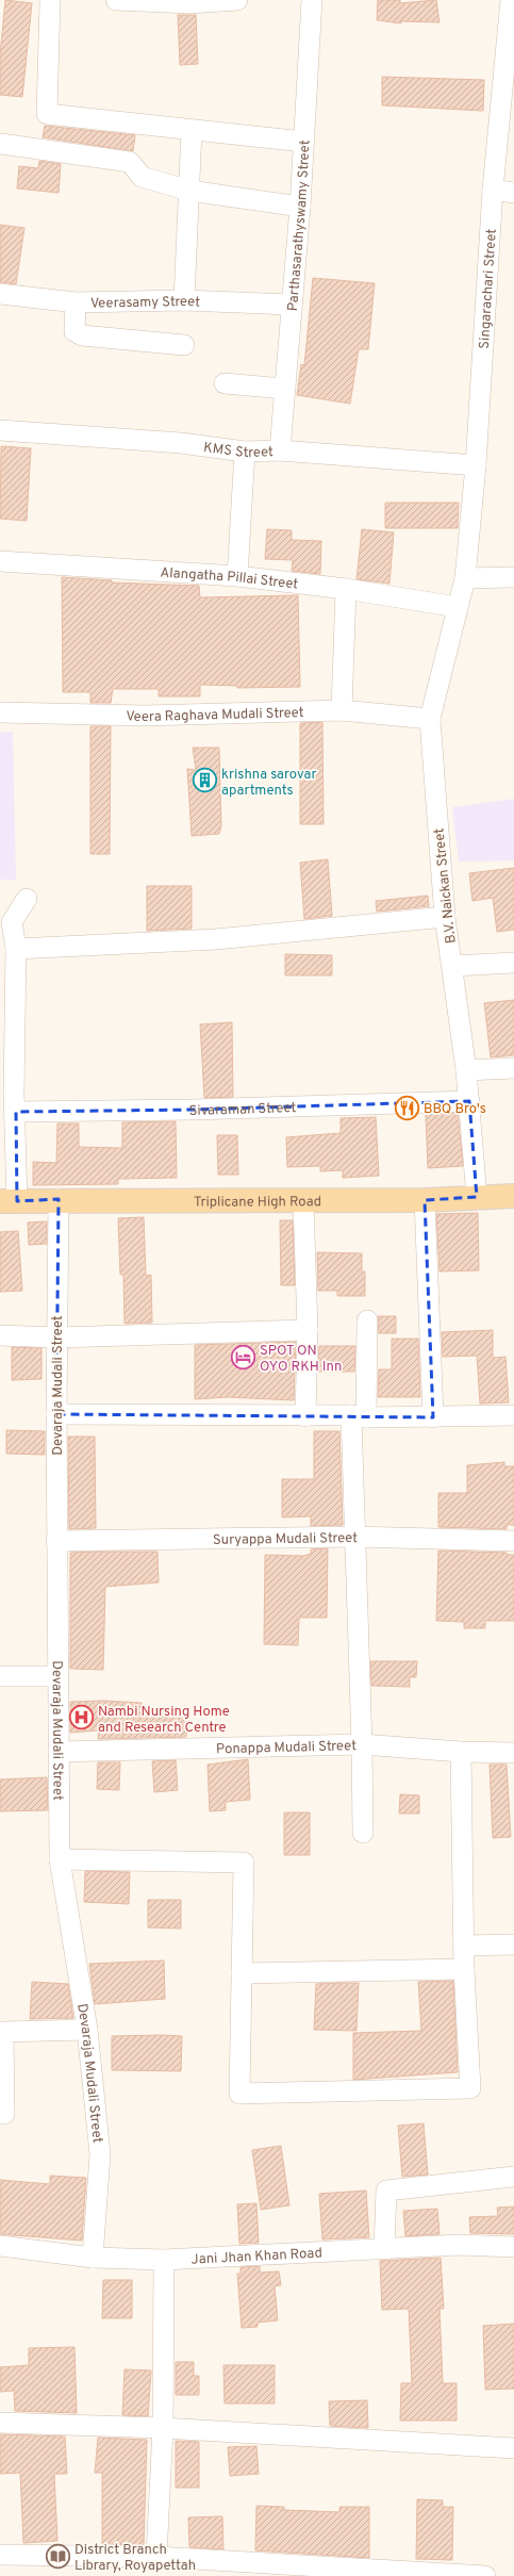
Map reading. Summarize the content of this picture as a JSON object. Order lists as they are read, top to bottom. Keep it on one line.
{"streets":{"main road":["Triplicane High Road"],"street":["Parthasarathyswamy Street","Singarachari Street","Veerasamy Street","KMS Street","Alangatha Pillai Street","Veera Raghava Mudali Street","B.V. Naickan Street","Sivaraman Street","Devaraja Mudali Street","Suryappa Mudali Street","Ponappa Mudali Street","Jani Jhan Khan Road"]},"crossings":[["Parthasarathyswamy Street","Veerasamy Street"],["Parthasarathyswamy Street","KMS Street"],["Singarachari Street","KMS Street"],["Singarachari Street","B.V. Naickan Street"],["Alangatha Pillai Street","B.V. Naickan Street"],["Veera Raghava Mudali Street","B.V. Naickan Street"],["B.V. Naickan Street","Sivaraman Street"],["B.V. Naickan Street","Triplicane High Road"],["Triplicane High Road","Devaraja Mudali Street"],["Devaraja Mudali Street","Suryappa Mudali Street"],["Devaraja Mudali Street","Ponappa Mudali Street"],["Devaraja Mudali Street","Jani Jhan Khan Road"]],"places":{"building":["krishna sarovar apartments"],"restaurant":["BBQ Bro's"],"hotel":["SPOT ON OYO RKH Inn"],"hospital":["Nambi Nursing Home and Research Centre"],"library":["District Branch Library, Royapettah"]}}
